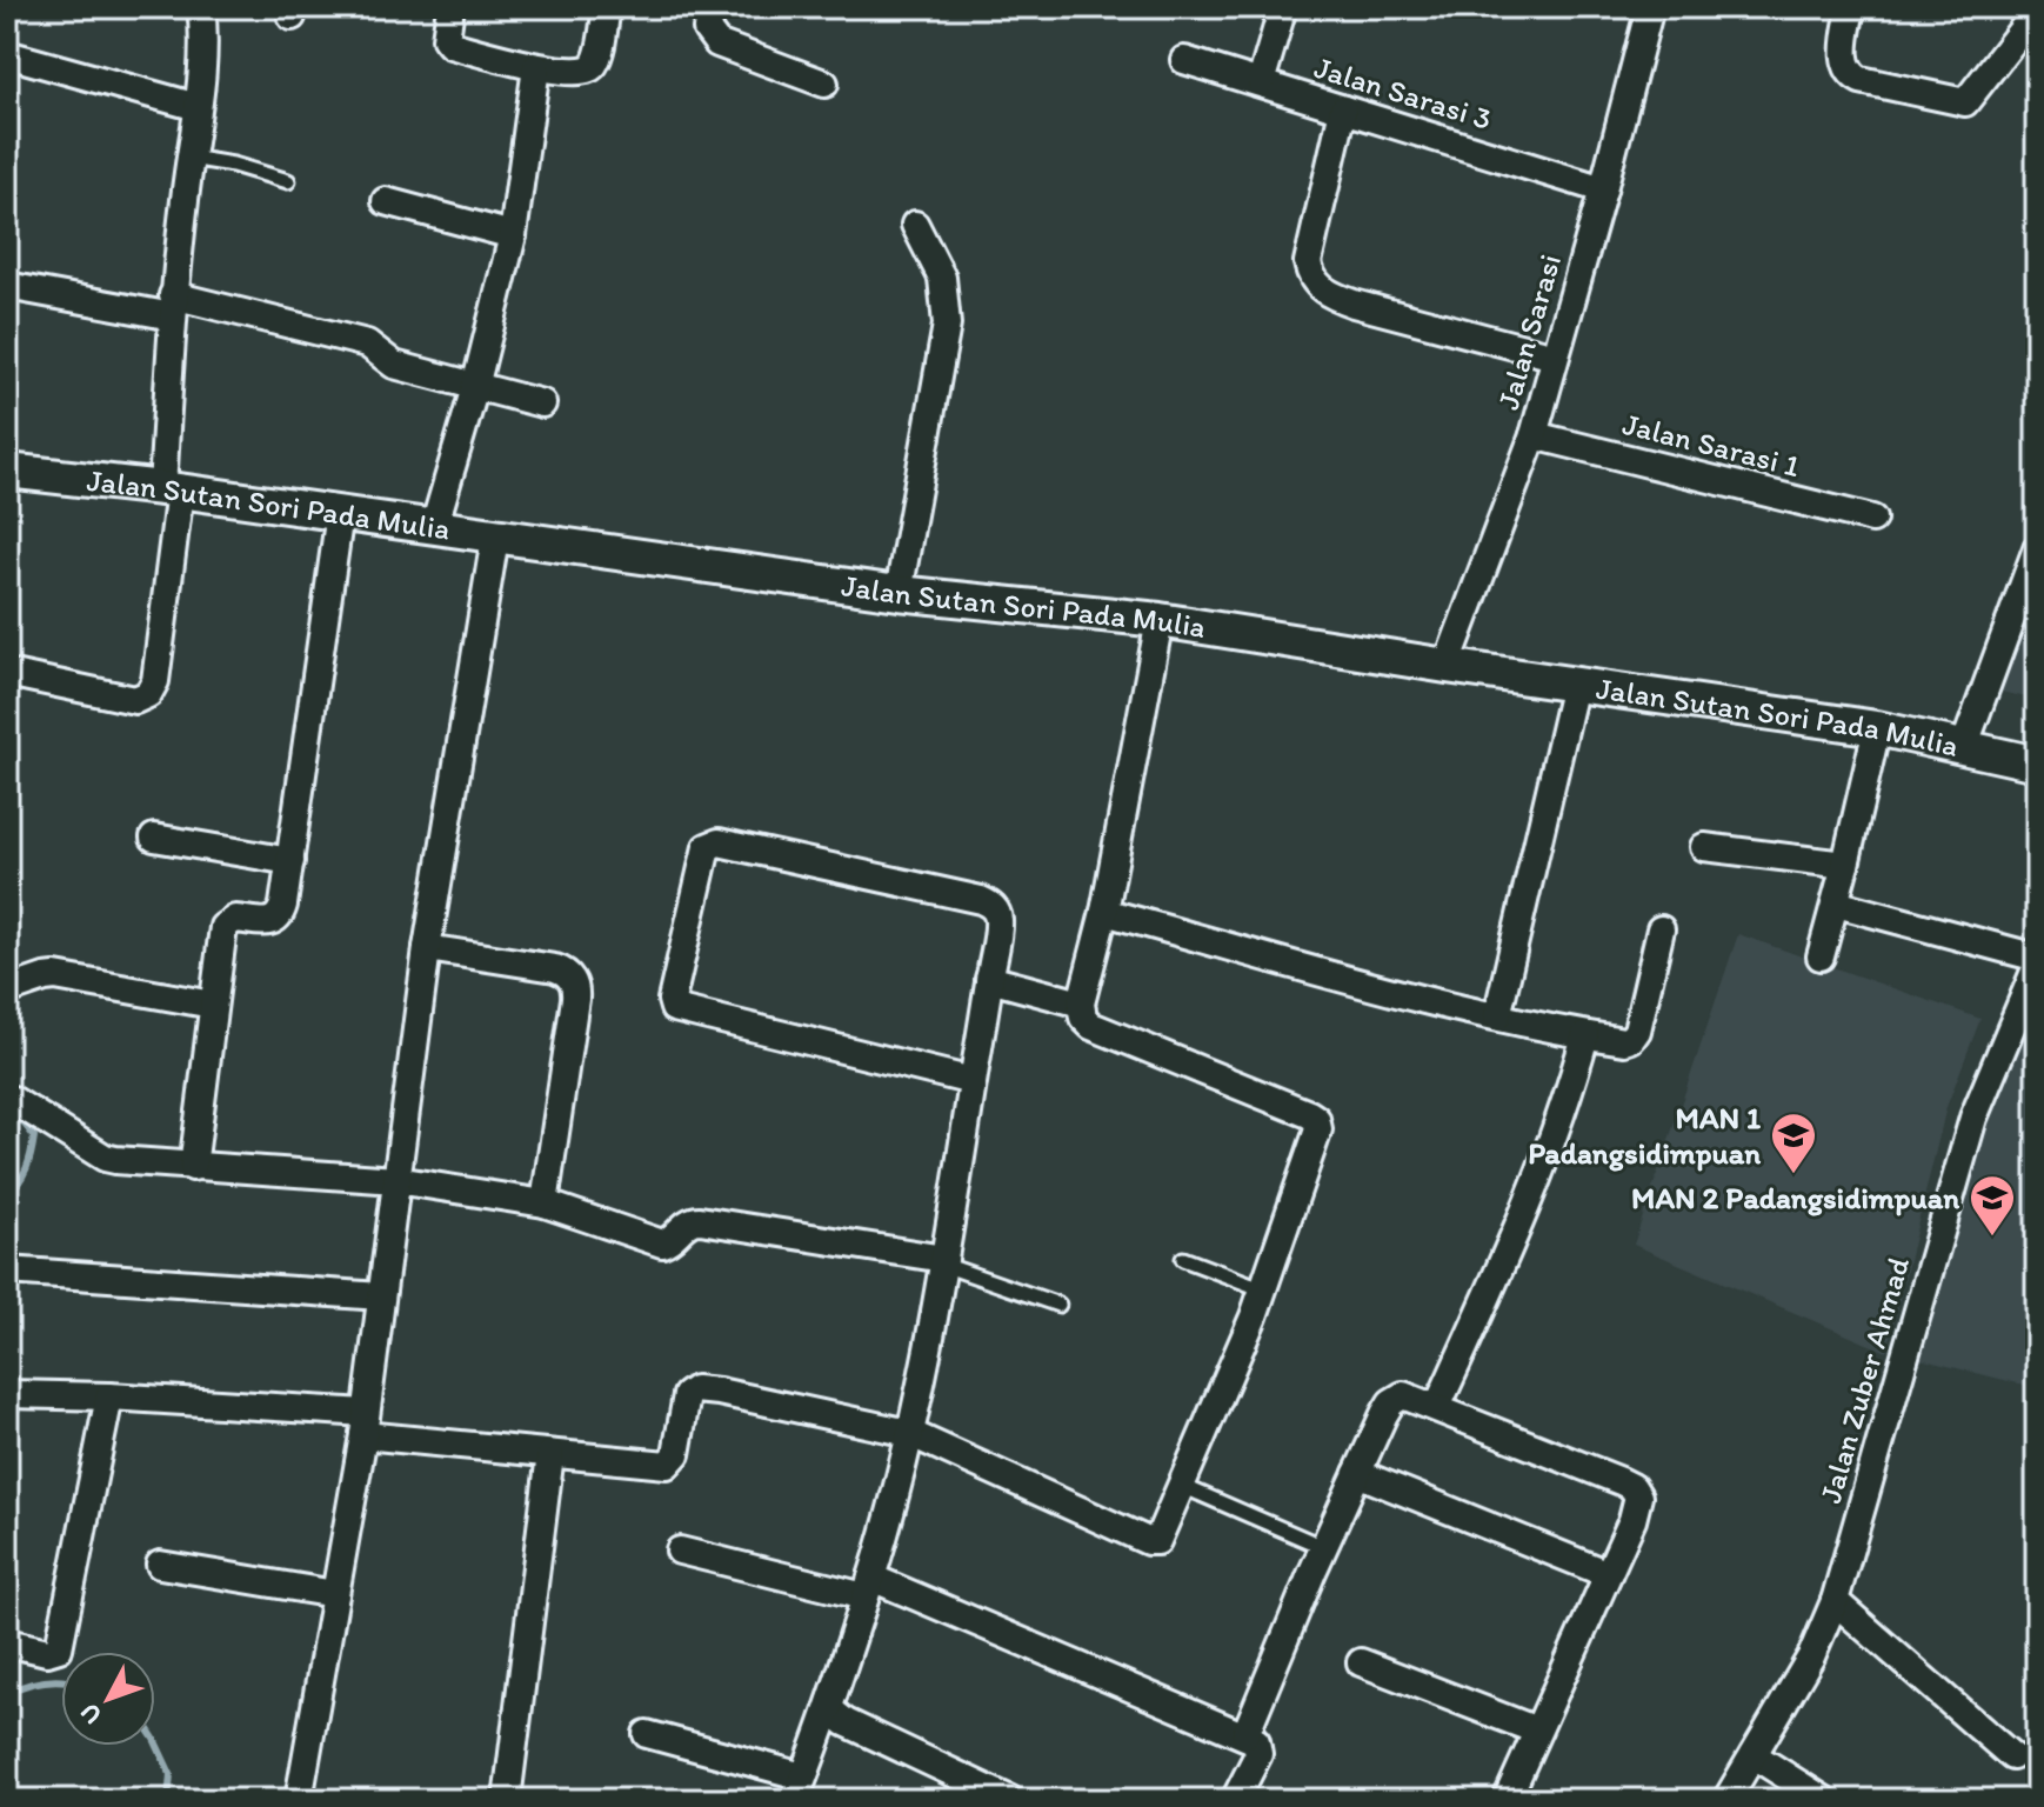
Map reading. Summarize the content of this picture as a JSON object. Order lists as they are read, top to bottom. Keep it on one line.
{"streets":{"street":["Jalan Sarasi 3","Jalan Sarasi","Jalan Sarasi 1","Jalan Sutan Sori Pada Mulia","Jalan Zuber Ahmad"]},"crossings":[["Jalan Sarasi 3","Jalan Sarasi"],["Jalan Sarasi","Jalan Sarasi 1"],["Jalan Sarasi","Jalan Sutan Sori Pada Mulia"]],"places":{"school or university":["MAN 1 Padangsidimpuan","MAN 2 Padangsidimpuan"]},"north":"bottom left"}
